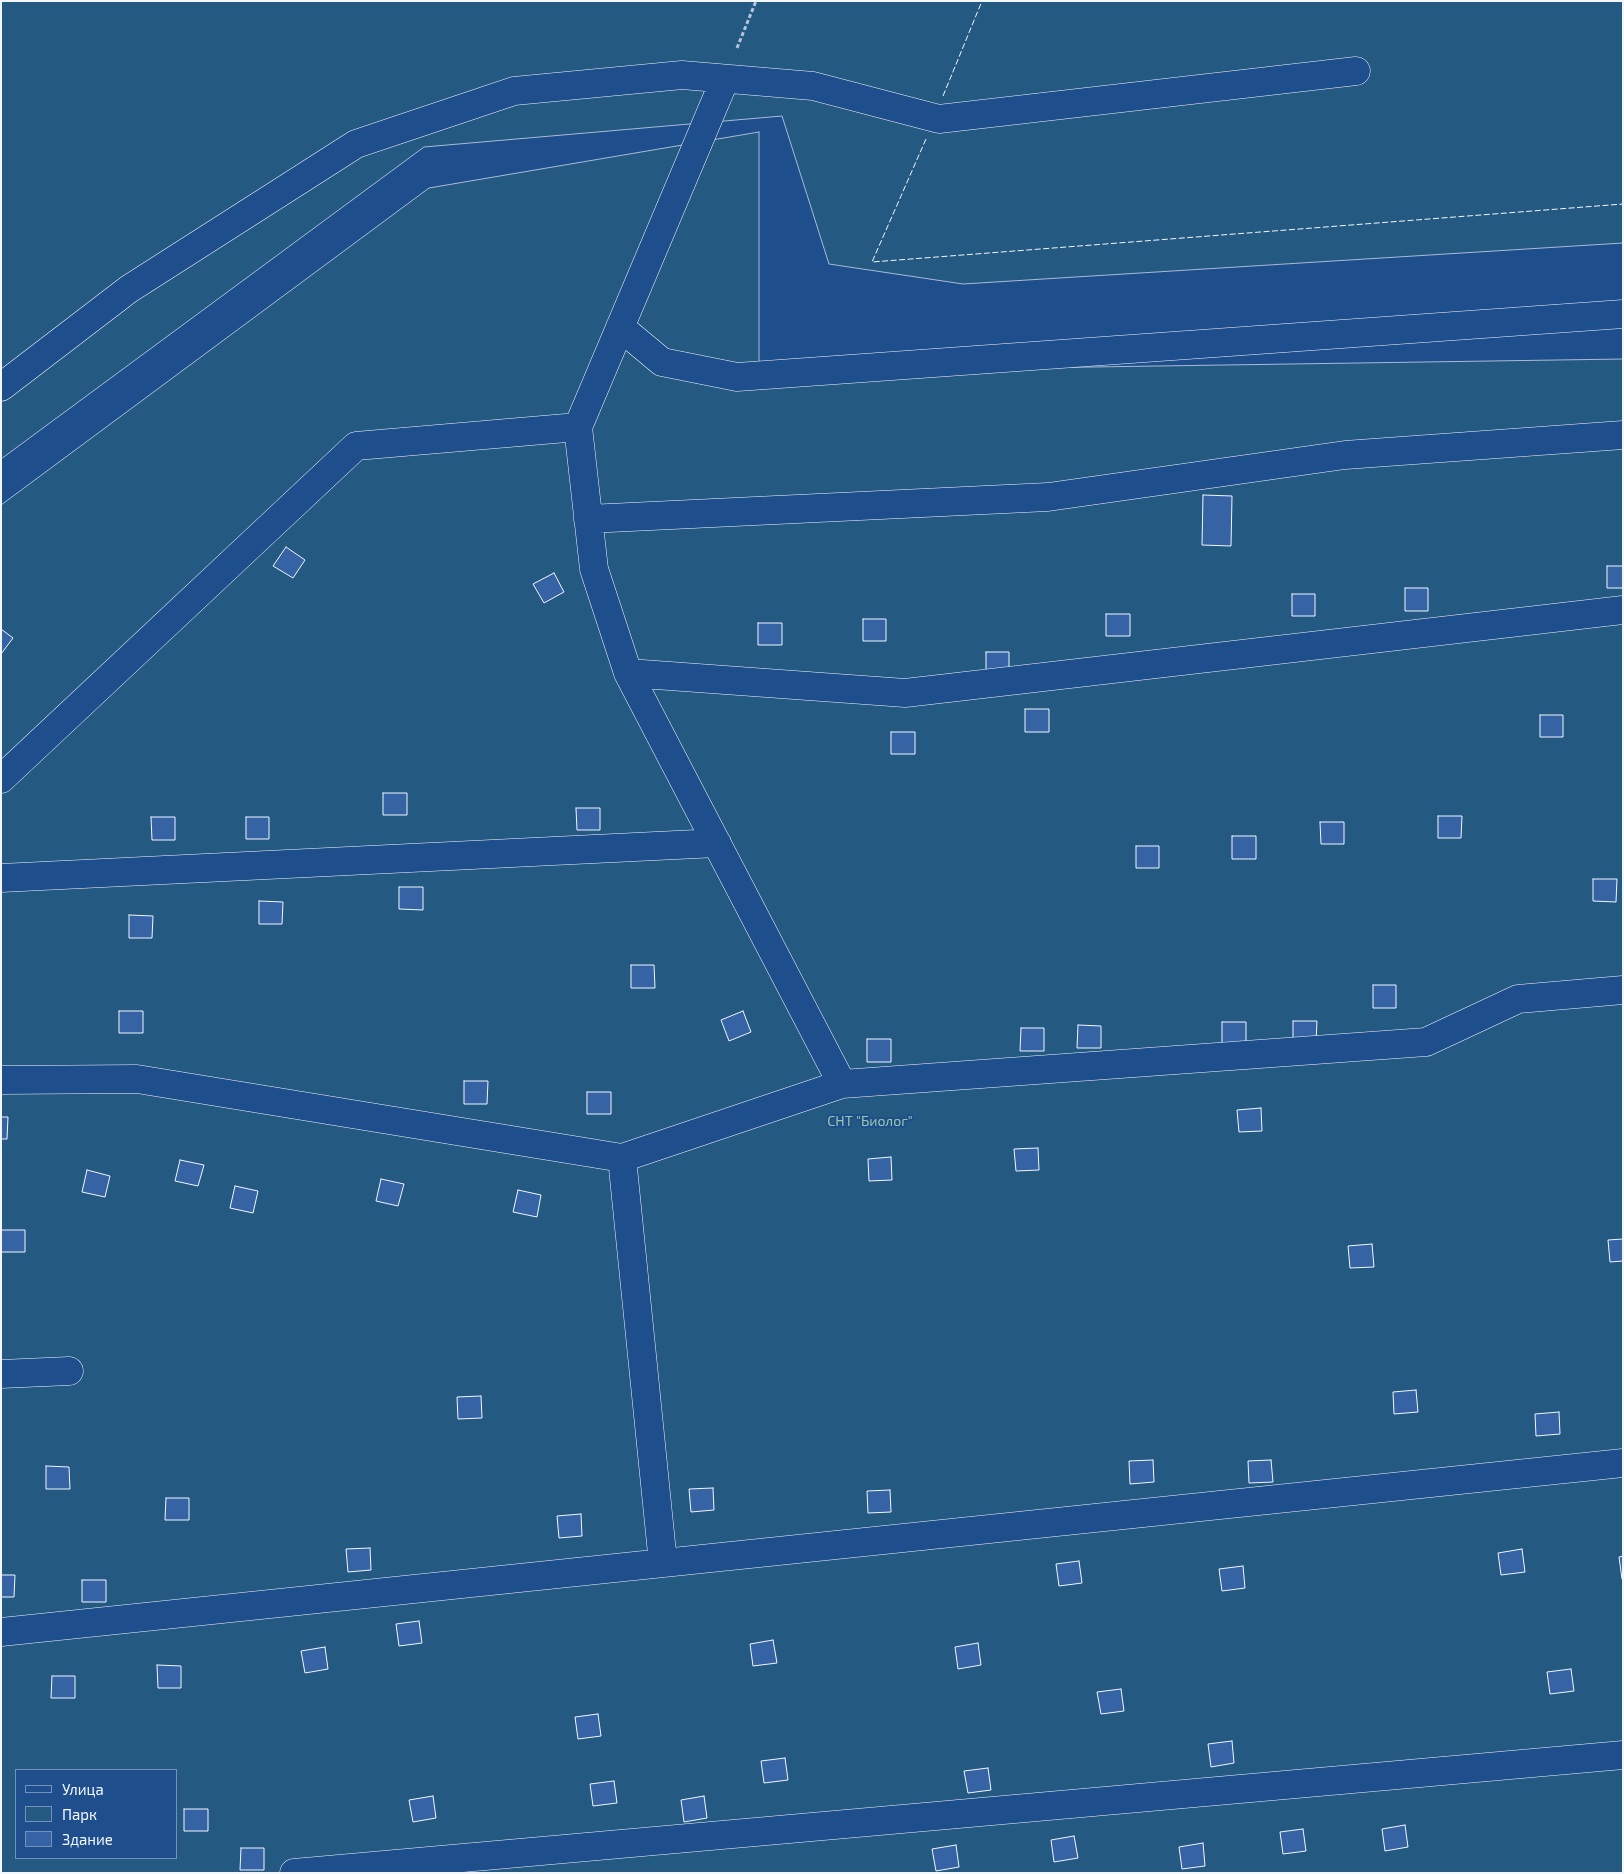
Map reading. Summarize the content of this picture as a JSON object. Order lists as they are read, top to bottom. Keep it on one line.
{"parks":["СНТ \"Биолог\""],"legend":["Улица","Парк","Здание"]}
